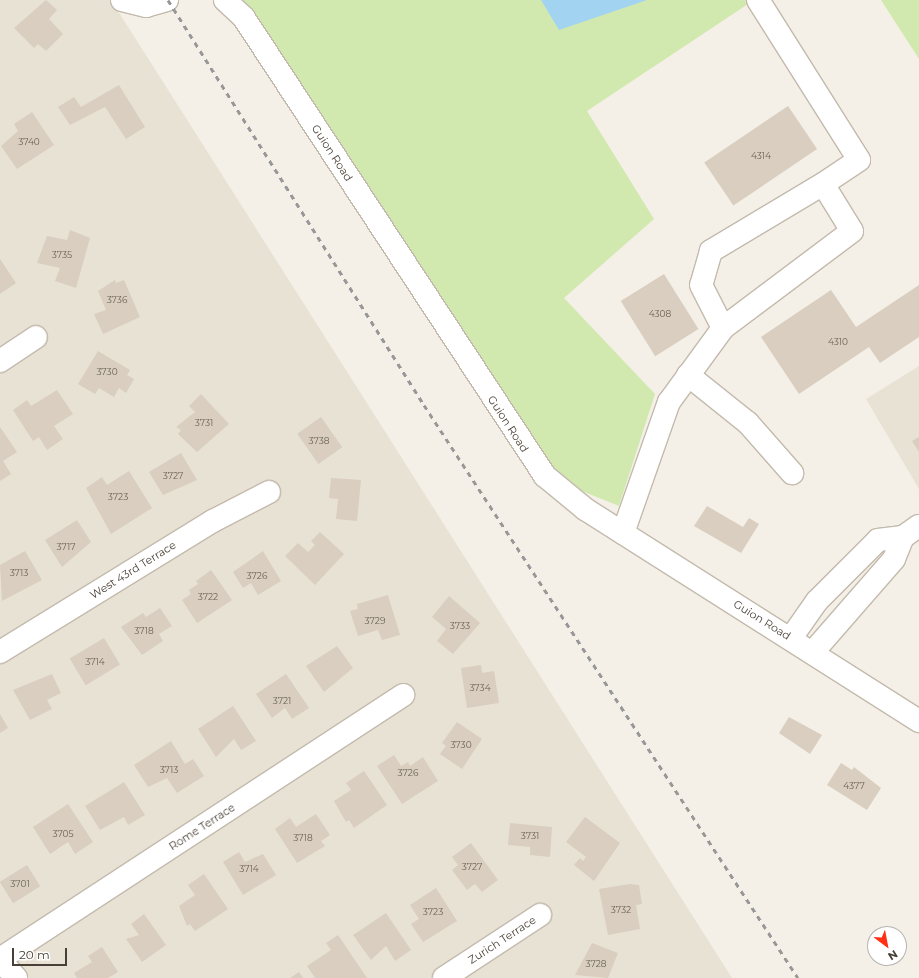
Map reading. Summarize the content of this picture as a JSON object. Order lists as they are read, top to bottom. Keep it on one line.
{"streets":{"street":["Guion Road","West 43rd Terrace","Rome Terrace","Zurich Terrace"]},"house_numbers":["3740","4314","3735","3736","4308","4310","3730","3731","3738","3727","3723","3717","3713","3726","3722","3729","3733","3718","3714","3734","3721","3730","3713","3726","4377","3705","3731","3718","3727","3714","3701","3732","3723","3728"],"scale_bar":"20 m","north":"bottom right"}
